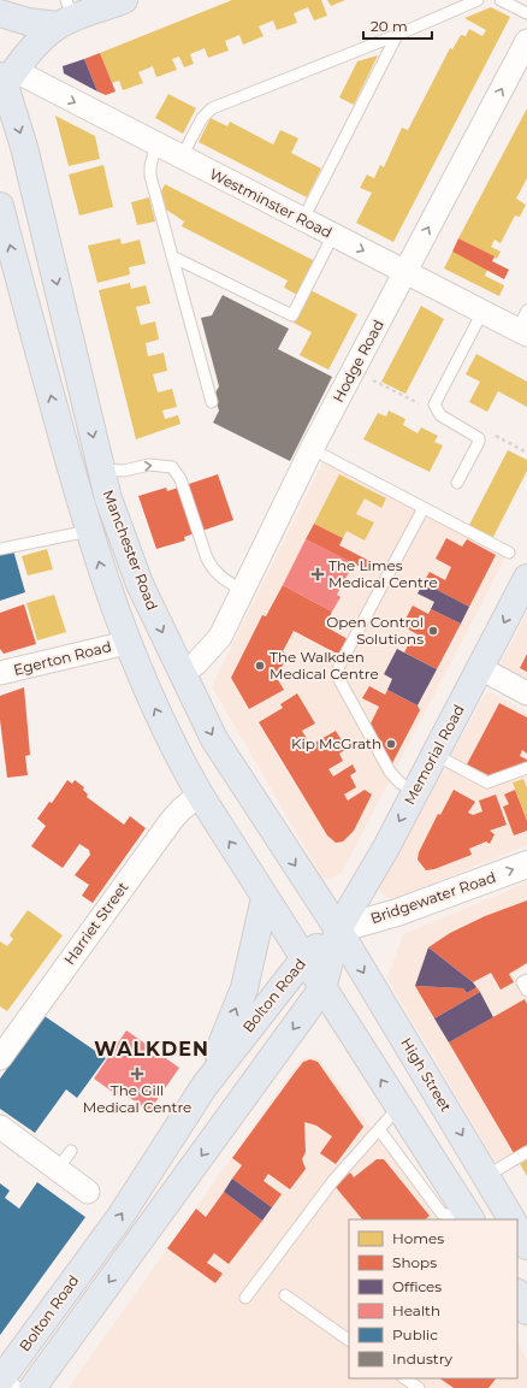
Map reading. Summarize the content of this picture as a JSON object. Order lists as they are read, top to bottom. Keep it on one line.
{"streets":{"main road":["Manchester Road","Memorial Road","Bridgewater Road","Bolton Road","High Street"],"street":["Westminster Road","Hodge Road","Egerton Road","Harriet Street"]},"crossings":[["Westminster Road","Hodge Road"],["Westminster Road","Manchester Road"],["Hodge Road","Manchester Road"],["Manchester Road","Egerton Road"],["Manchester Road","Memorial Road"],["Manchester Road","Bridgewater Road"],["Manchester Road","Harriet Street"],["Manchester Road","Bolton Road"],["Manchester Road","High Street"],["Memorial Road","Bridgewater Road"],["Memorial Road","Bolton Road"],["Memorial Road","High Street"],["Bridgewater Road","Bolton Road"],["Bridgewater Road","High Street"],["Bolton Road","High Street"]],"one_way":["Westminster Road","Hodge Road","Memorial Road","Bridgewater Road"],"districts":["WALKDEN"],"places":{"health":["The Limes Medical Centre","The Gill Medical Centre"],"other":["Open Control Solutions","The Walkden Medical Centre","Kip McGrath"]},"legend":["Homes","Shops","Offices","Health","Public","Industry"],"scale_bar":"20 m"}
